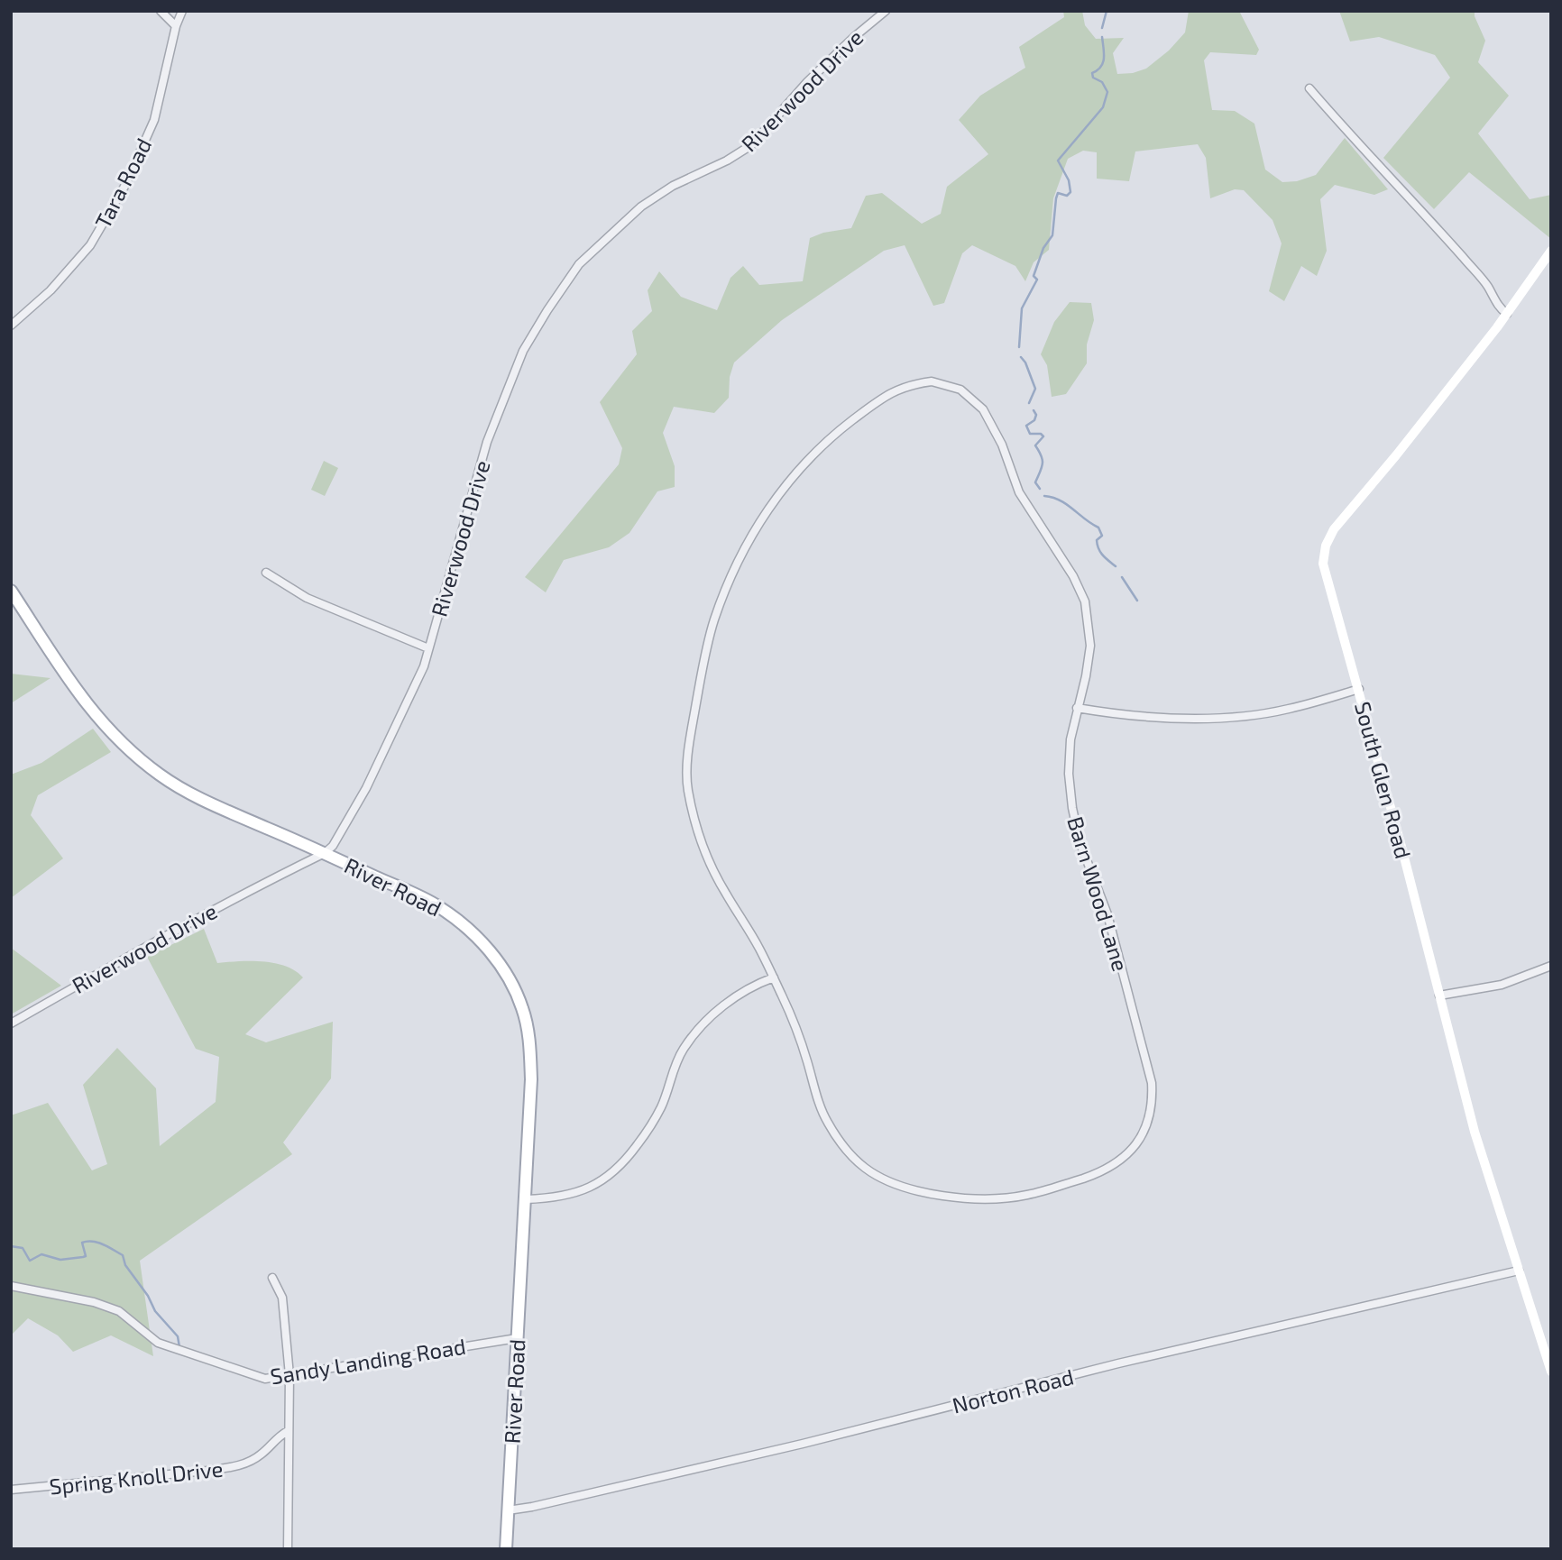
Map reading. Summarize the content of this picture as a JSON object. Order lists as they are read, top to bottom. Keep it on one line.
{"streets":{"main road":["South Glen Road","River Road"],"street":["Riverwood Drive","Tara Road","Barn Wood Lane","Sandy Landing Road","Norton Road","Spring Knoll Drive"]},"crossings":[["Riverwood Drive","River Road"],["South Glen Road","Norton Road"],["River Road","Sandy Landing Road"],["River Road","Norton Road"]]}
